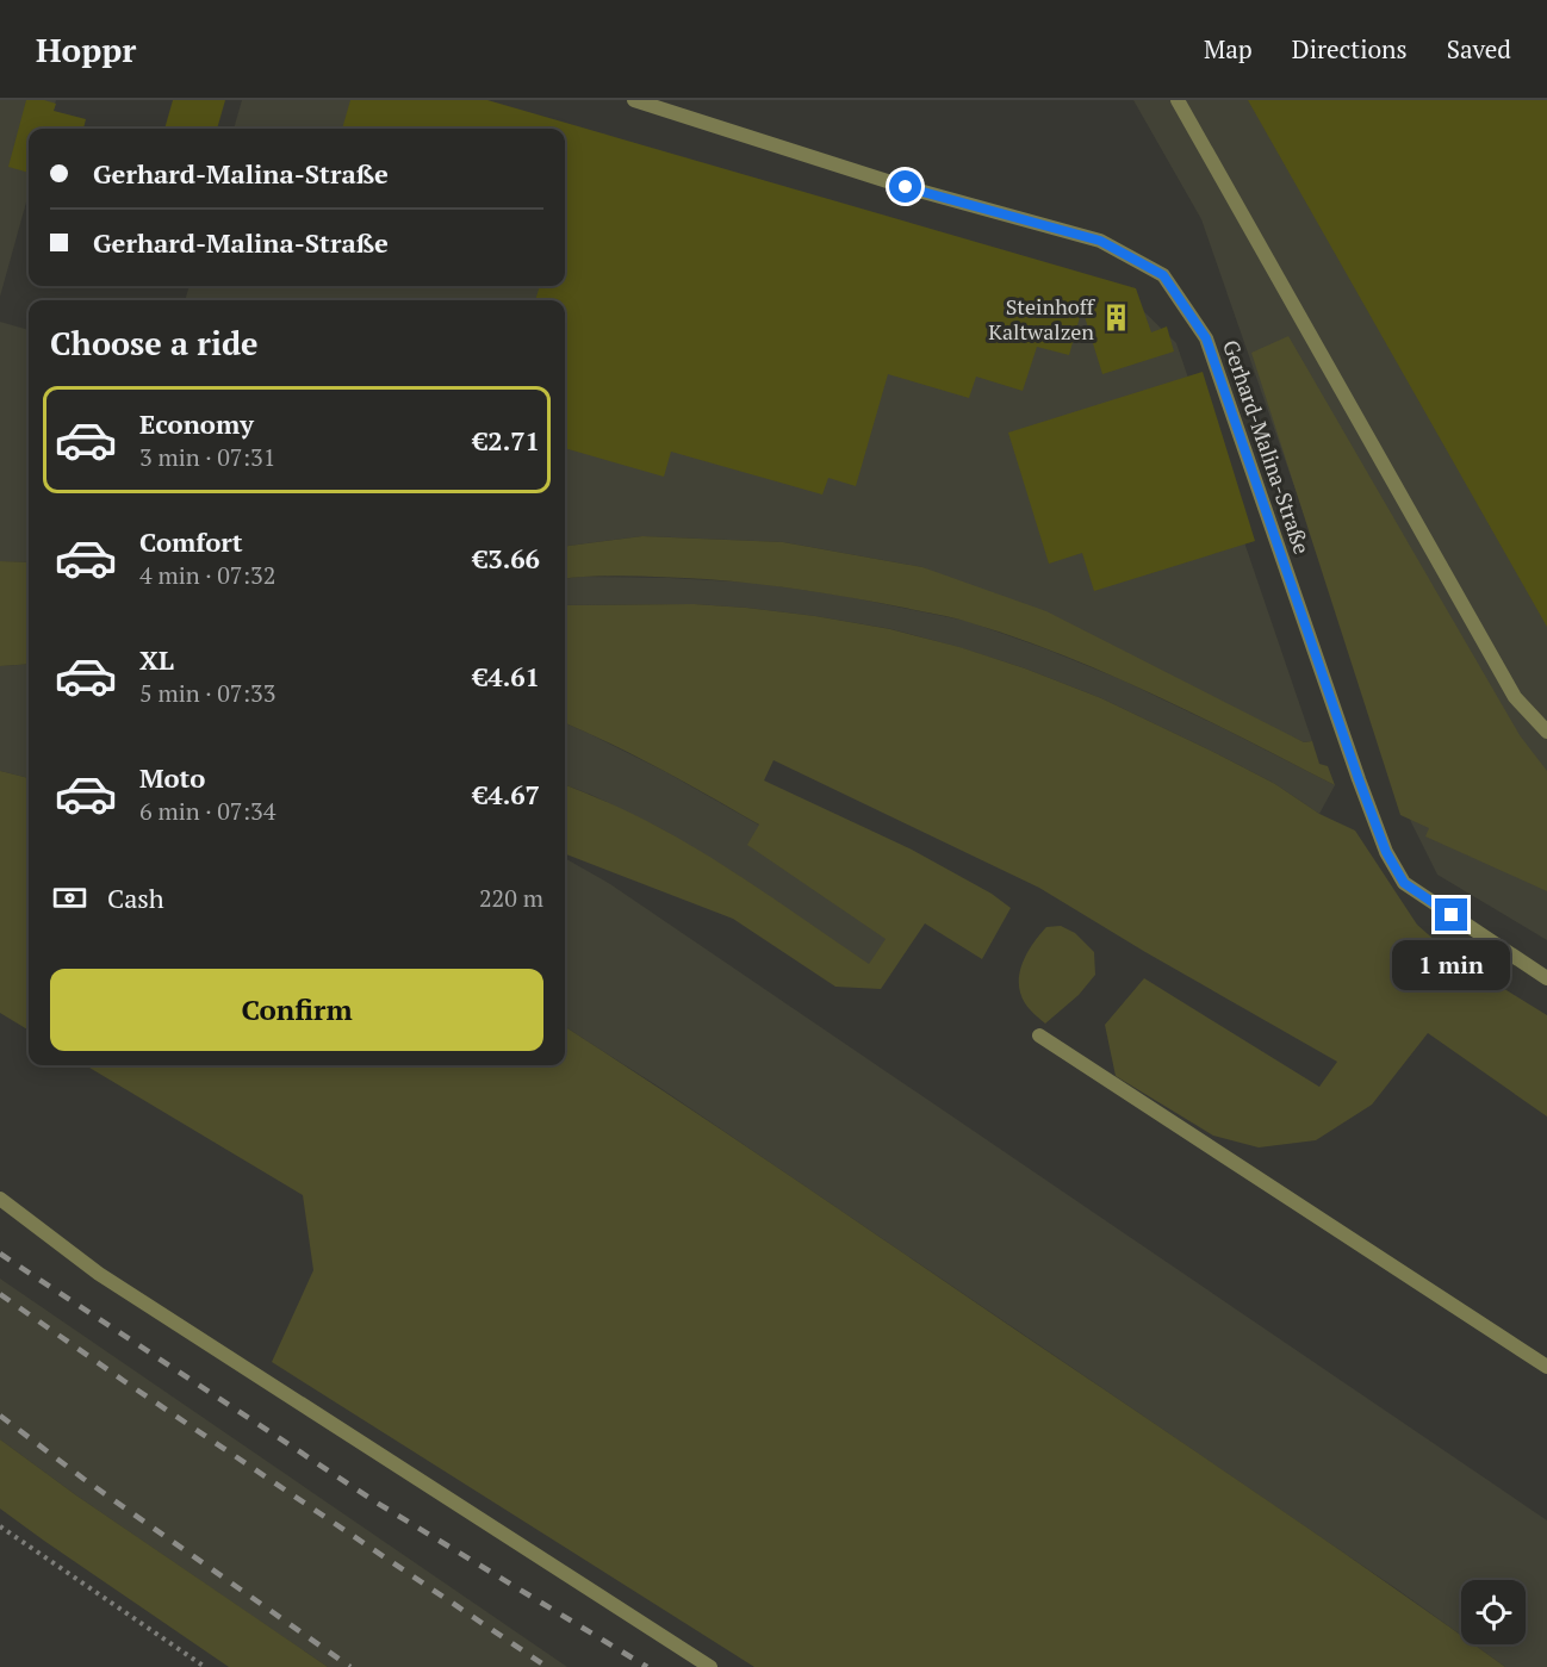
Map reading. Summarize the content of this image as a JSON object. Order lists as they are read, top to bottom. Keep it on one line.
{"streets":{"street":["Gerhard-Malina-Straße"]},"places":{"building":["Steinhoff Kaltwalzen"]},"page":{"header":"Hoppr","nav":["Map","Directions","Saved"],"banner":["Gerhard-Malina-Straße","Gerhard-Malina-Straße"],"heading":"Choose a ride","list":[{"name":"Economy","note":"3 min · 07:31","value":"€2.71"},{"name":"Comfort","note":"4 min · 07:32","value":"€3.66"},{"name":"XL","note":"5 min · 07:33","value":"€4.61"},{"name":"Moto","note":"6 min · 07:34","value":"€4.67"}],"pay":["Cash","220 m"],"bubble":"1 min","buttons":"Confirm"}}
